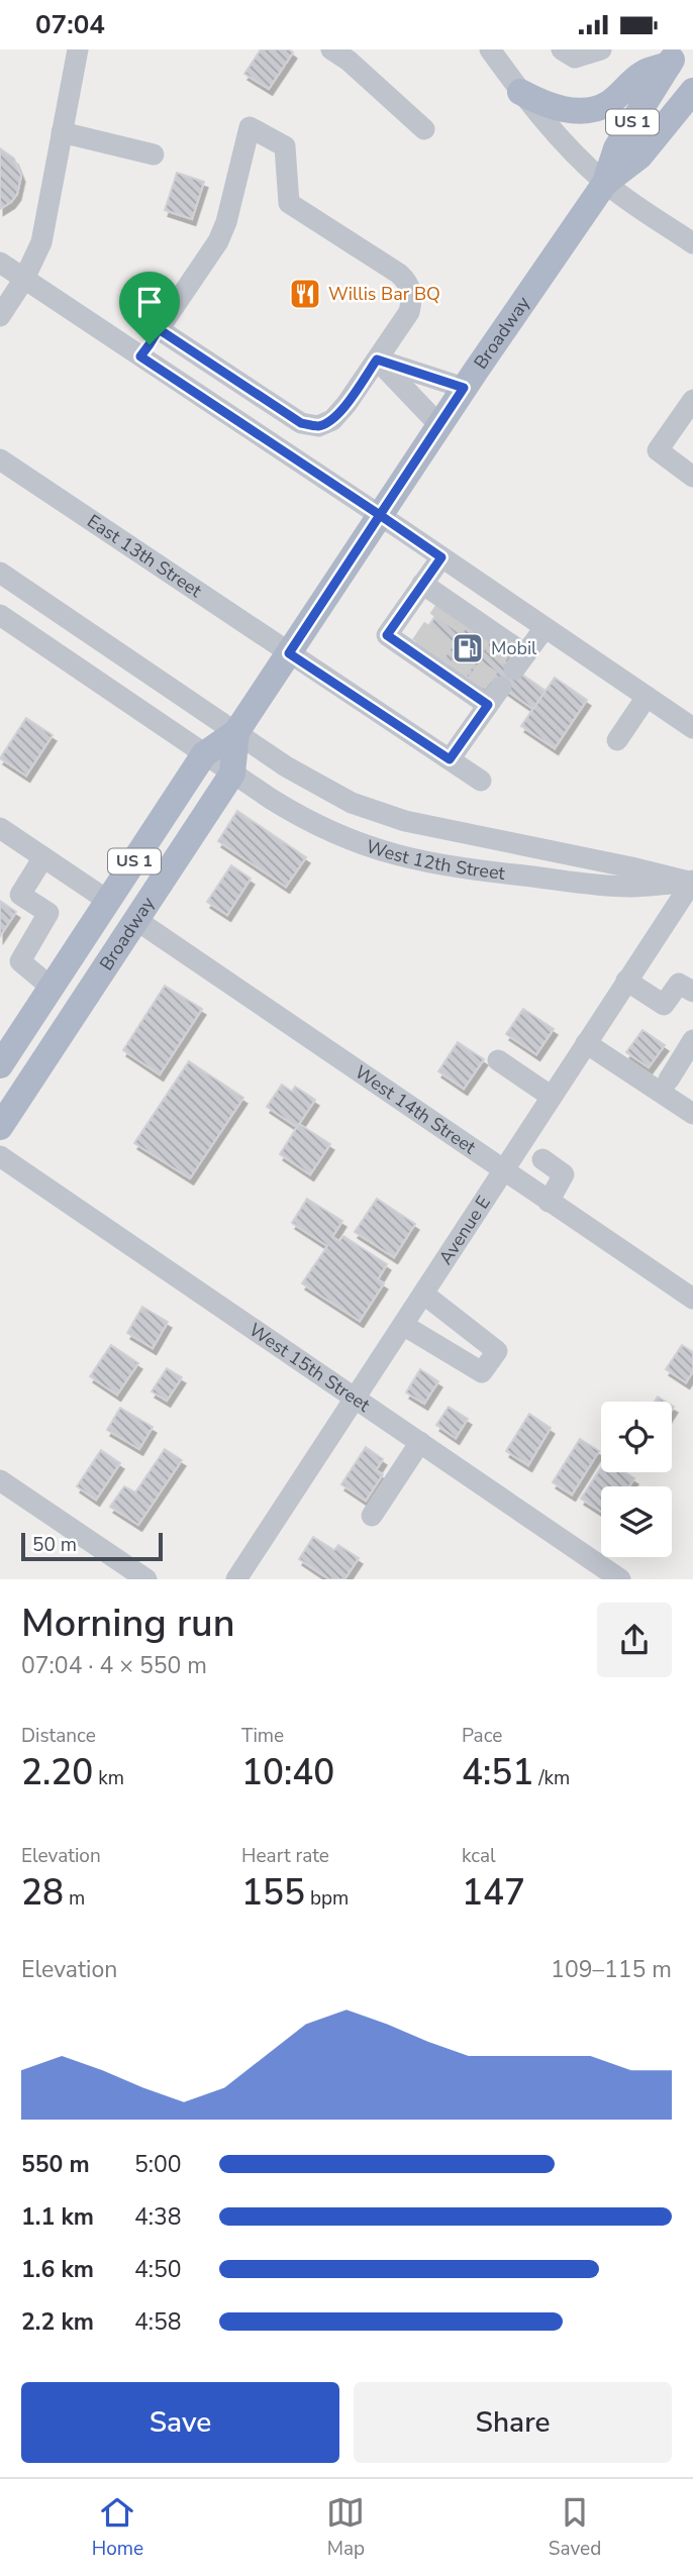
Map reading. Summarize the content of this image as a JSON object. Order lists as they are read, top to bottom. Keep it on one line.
{"streets":{"main road":["US 1","Broadway"],"street":["East 13th Street","West 12th Street","West 14th Street","Avenue E","West 15th Street"]},"crossings":[["Broadway","East 13th Street"],["Broadway","West 12th Street"],["Broadway","West 14th Street"],["West 12th Street","Avenue E"],["West 14th Street","Avenue E"],["Avenue E","West 15th Street"]],"places":{"restaurant":["Willis Bar BQ"],"fuel station":["Mobil"]},"scale_bar":"50 m","page":{"status":"07:04","scale":"50 m","heading":["Morning run","07:04 · 4 × 550 m"],"stats":[["Distance","2.20 km"],["Time","10:40"],["Pace","4:51 /km"],["Elevation","28 m"],["Heart rate","155 bpm"],["kcal","147"]],"chart":["Elevation","109–115 m"],"list":[{"name":"550 m","note":"5:00"},{"name":"1.1 km","note":"4:38"},{"name":"1.6 km","note":"4:50"},{"name":"2.2 km","note":"4:58"}],"buttons":["Save","Share"],"tabs":["Home","Map","Saved"]}}
